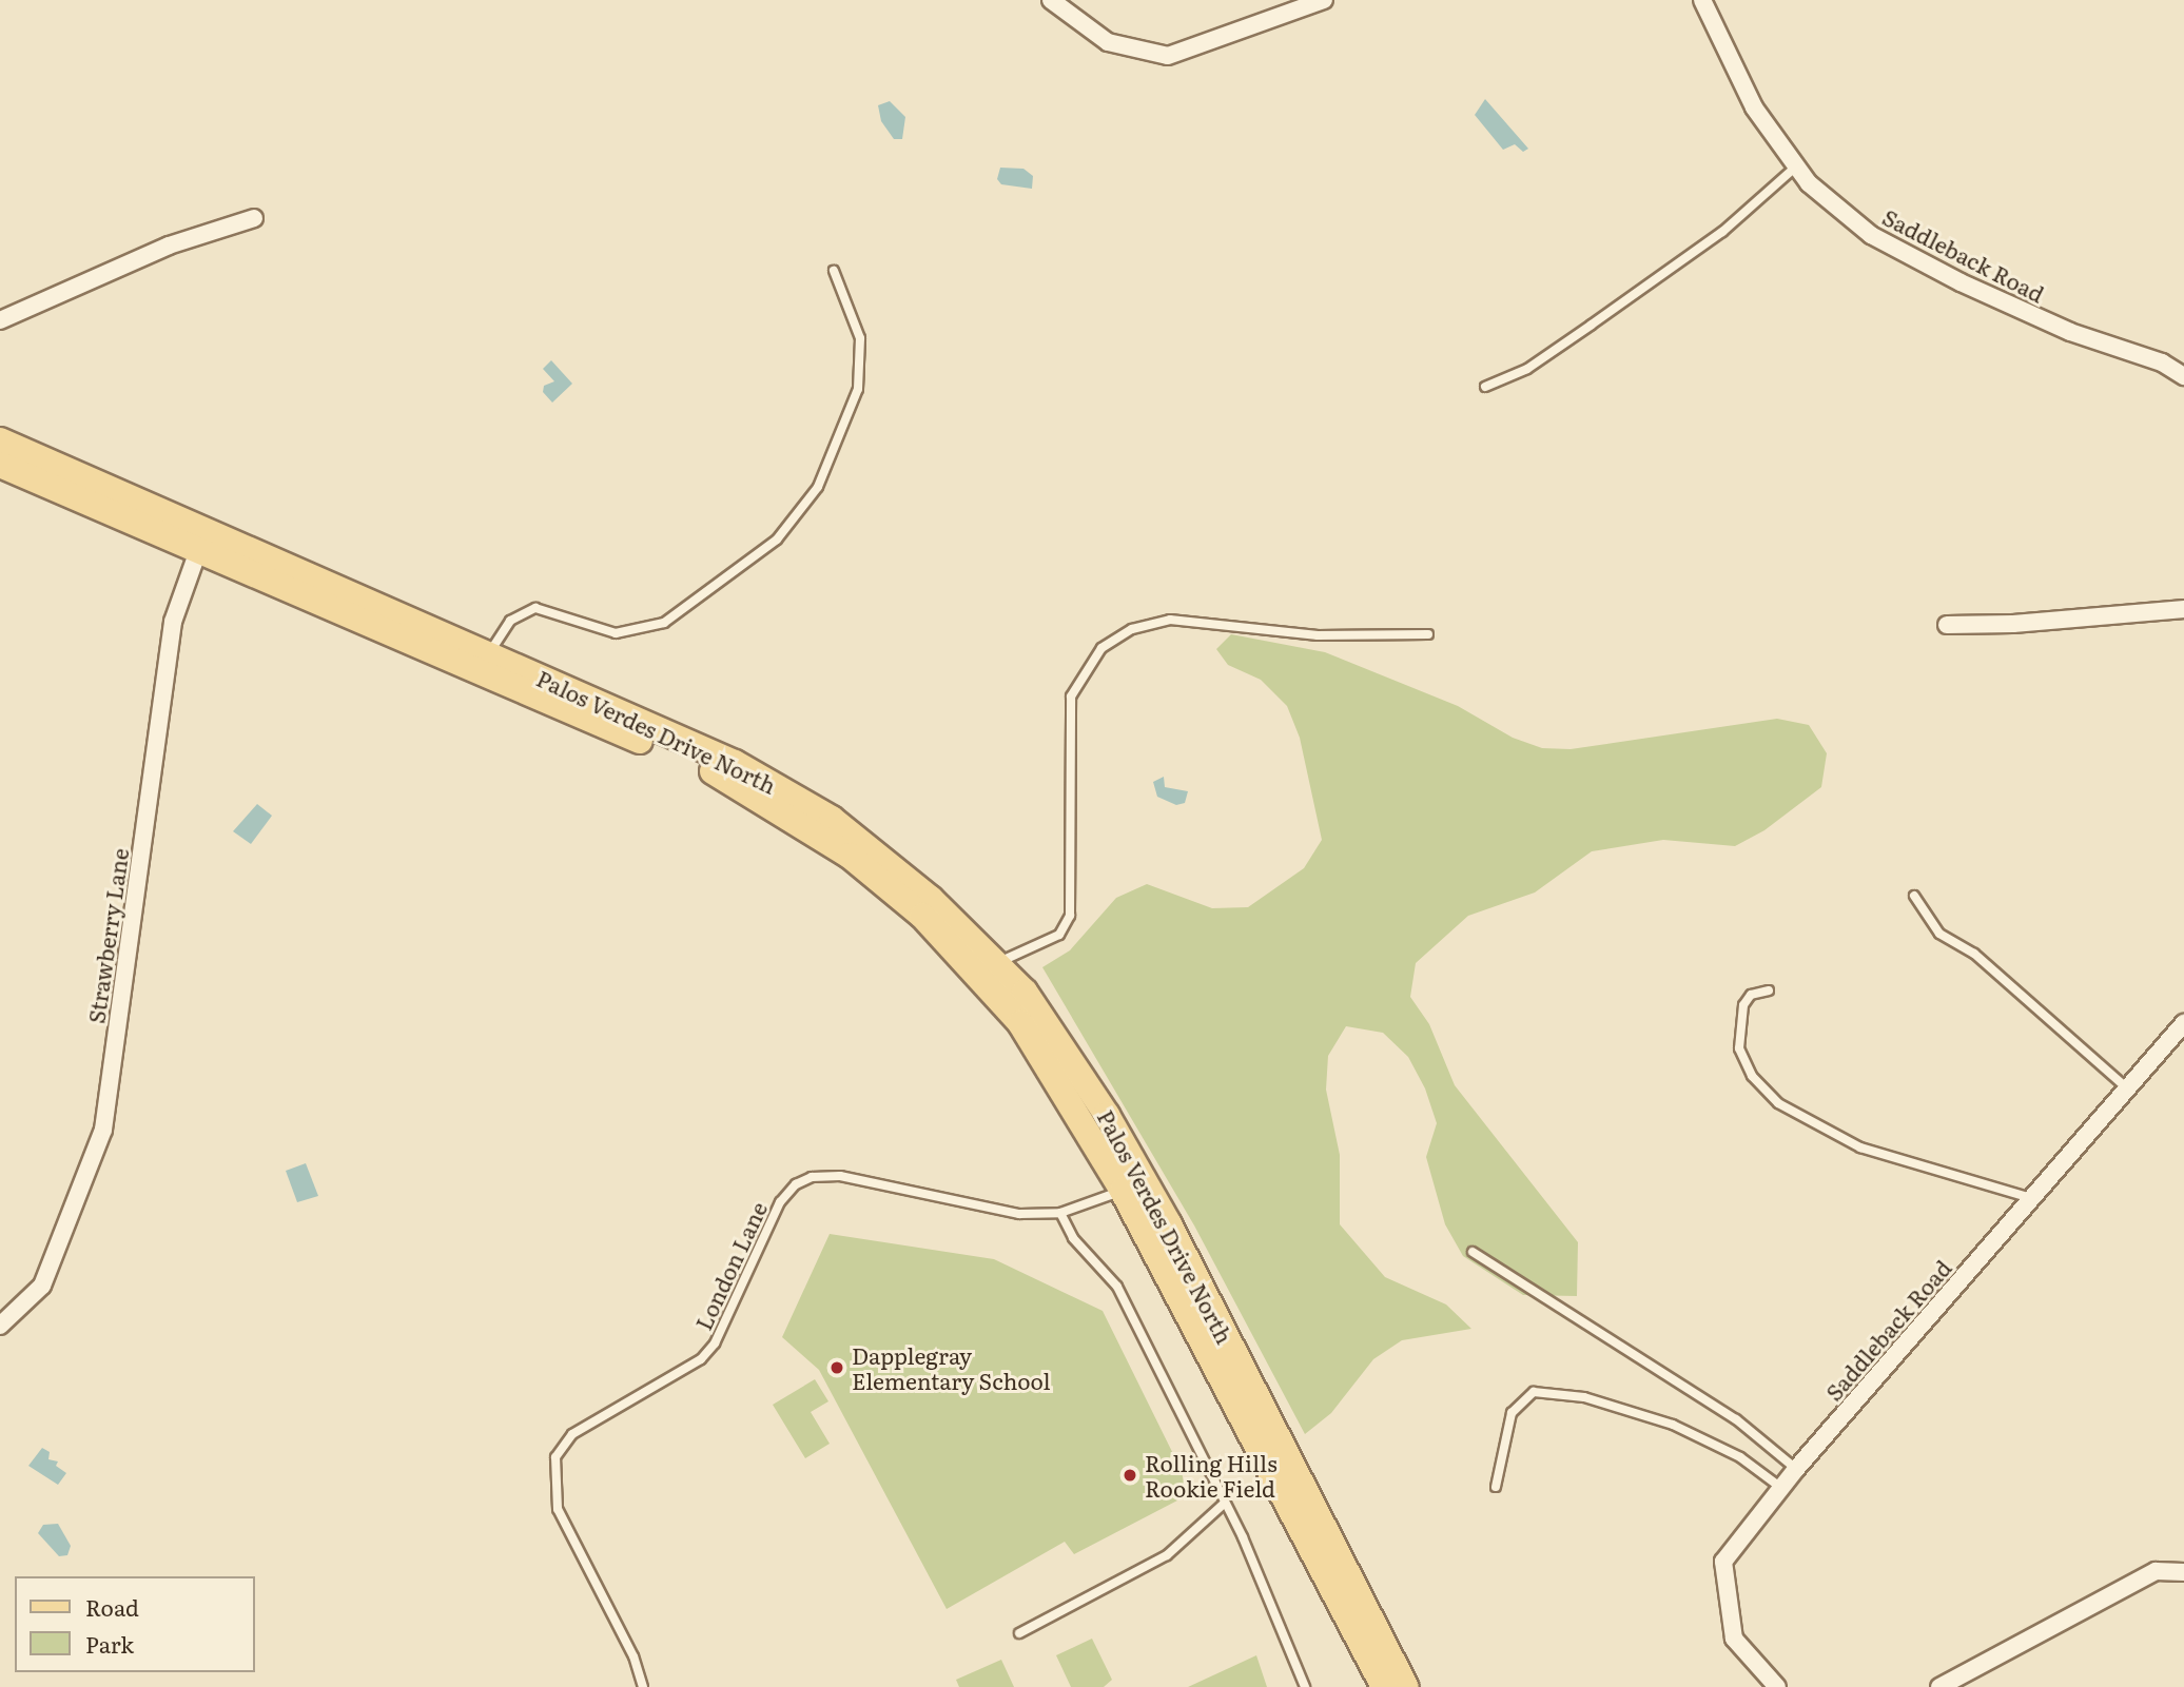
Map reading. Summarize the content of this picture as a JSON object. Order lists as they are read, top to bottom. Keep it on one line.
{"streets":{"main road":["Palos Verdes Drive North"],"street":["Saddleback Road","Strawberry Lane"],"lane":["London Lane"]},"crossings":[["Palos Verdes Drive North","Strawberry Lane"],["Palos Verdes Drive North","London Lane"]],"places":["Dapplegray Elementary School","Rolling Hills Rookie Field"],"legend":["Road","Park"]}
